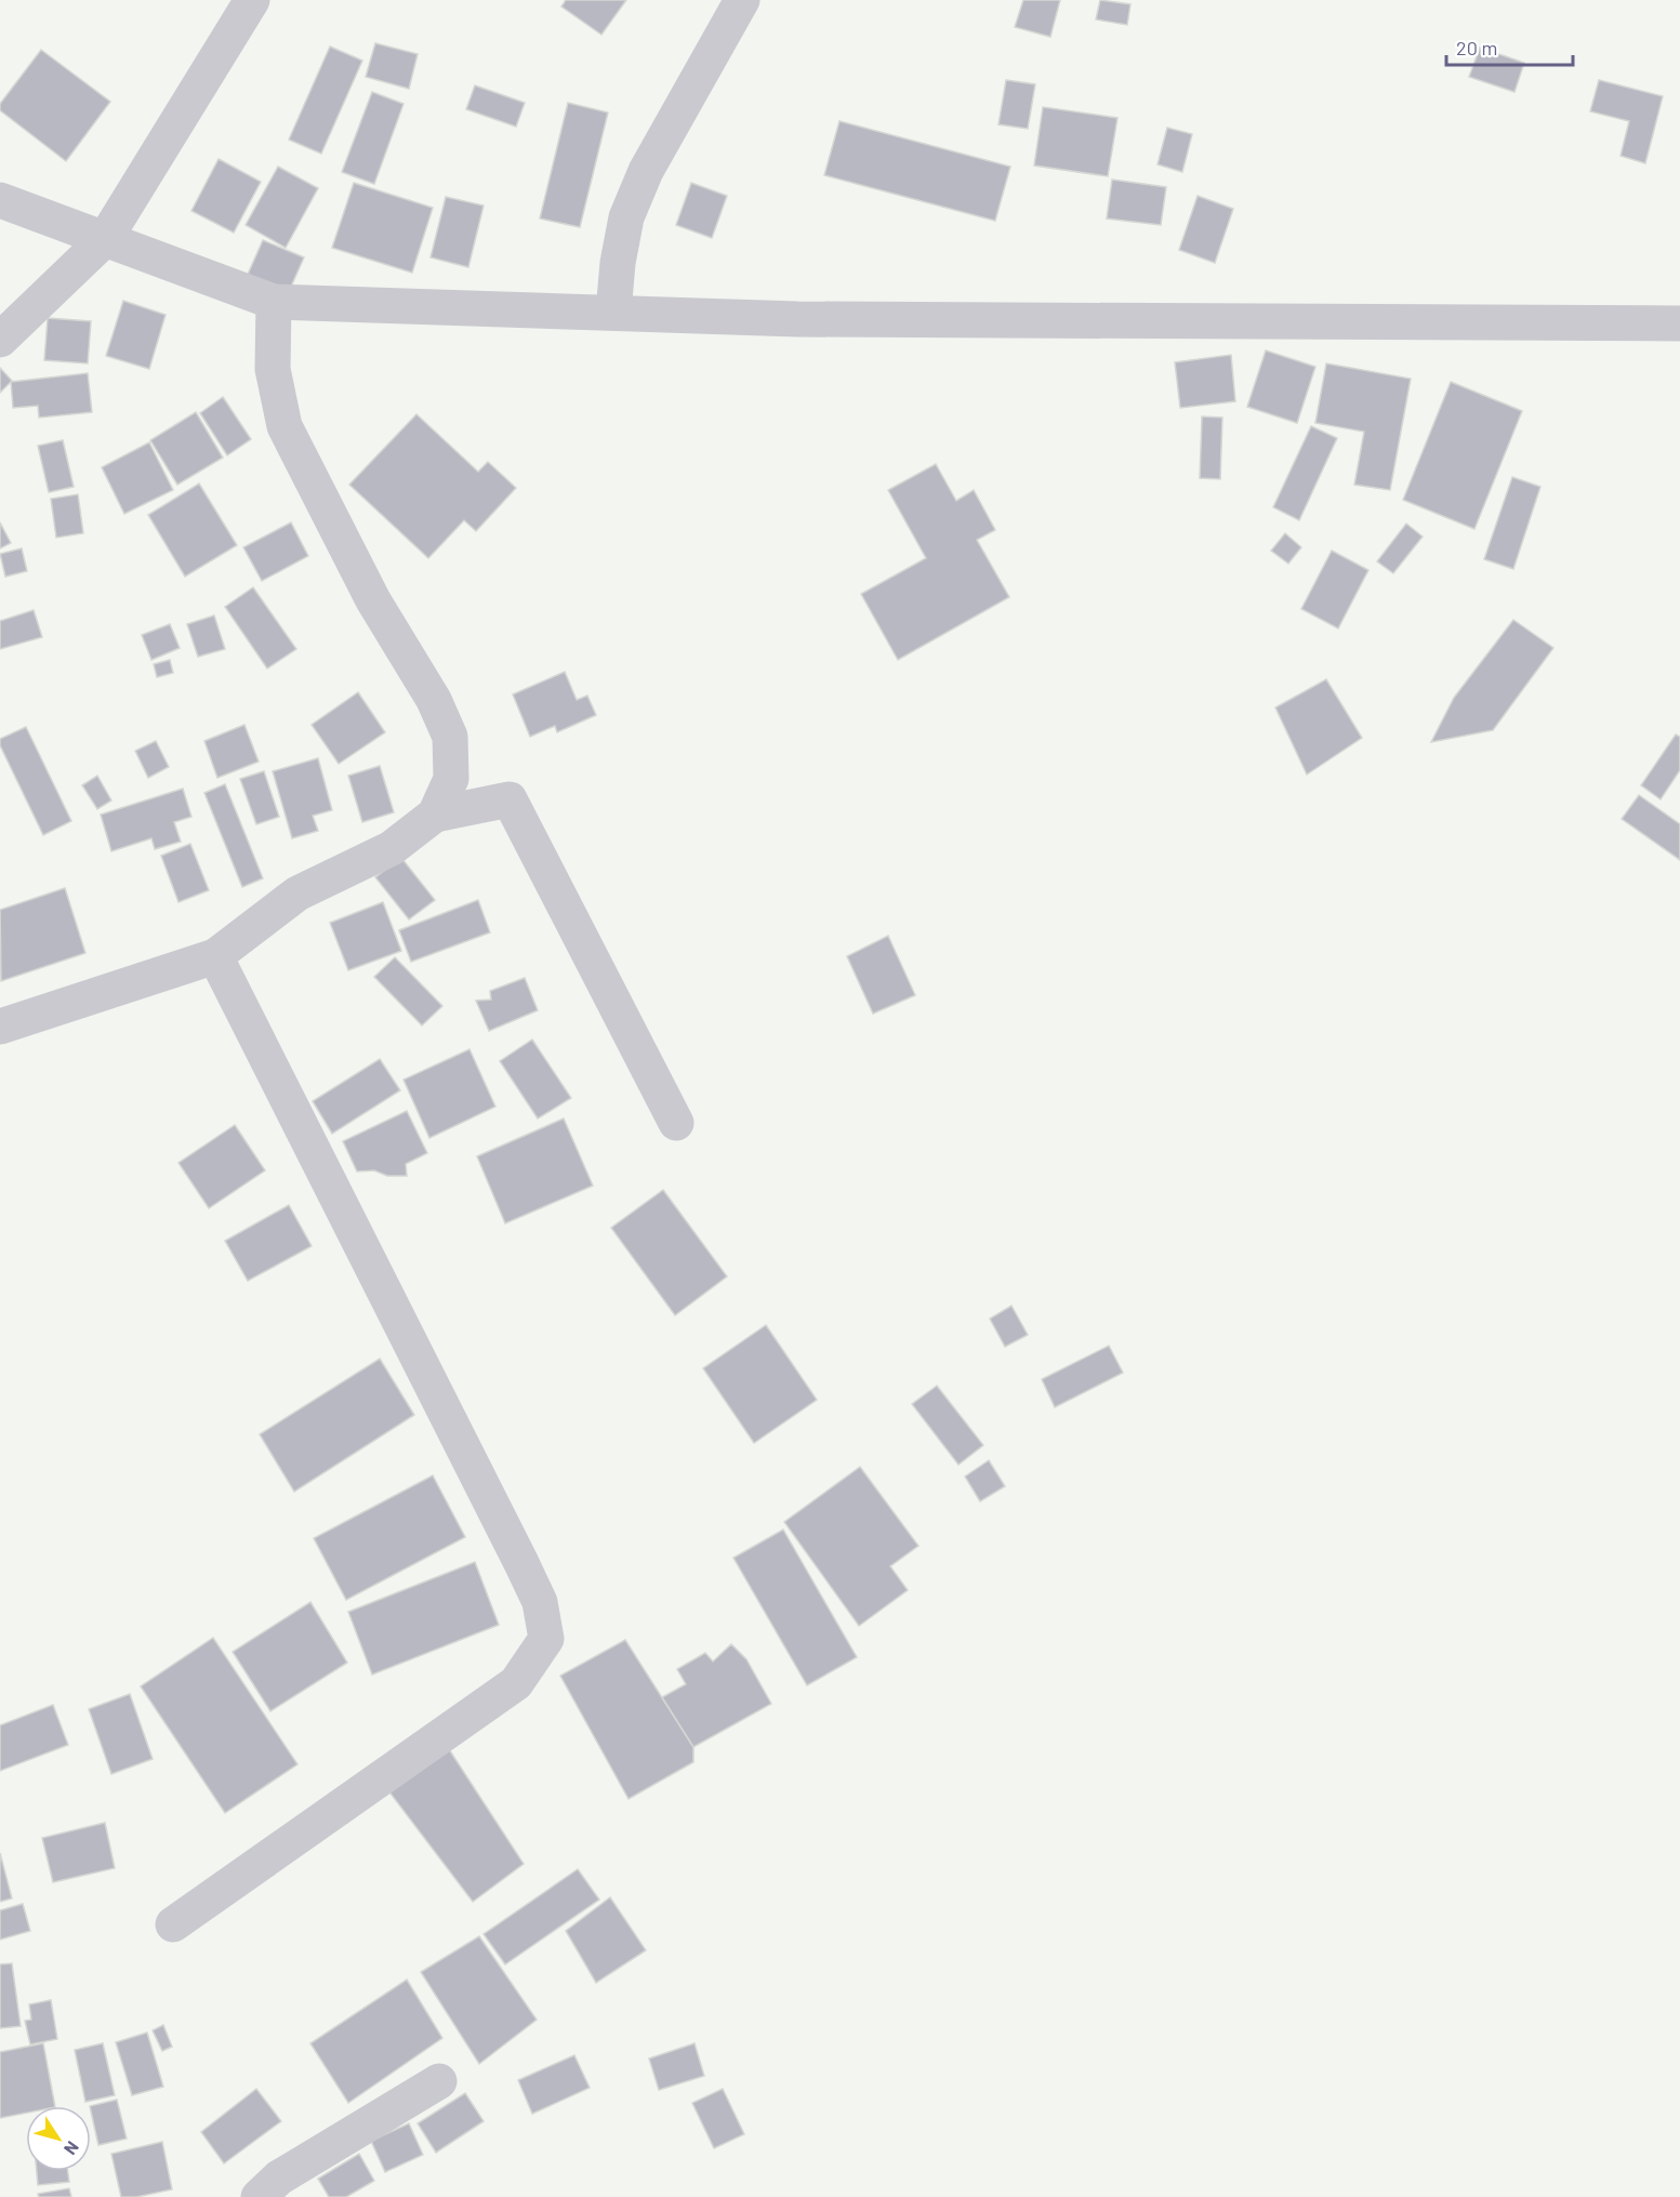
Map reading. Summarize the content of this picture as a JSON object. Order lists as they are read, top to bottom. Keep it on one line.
{"scale_bar":"20 m","north":"bottom right"}
